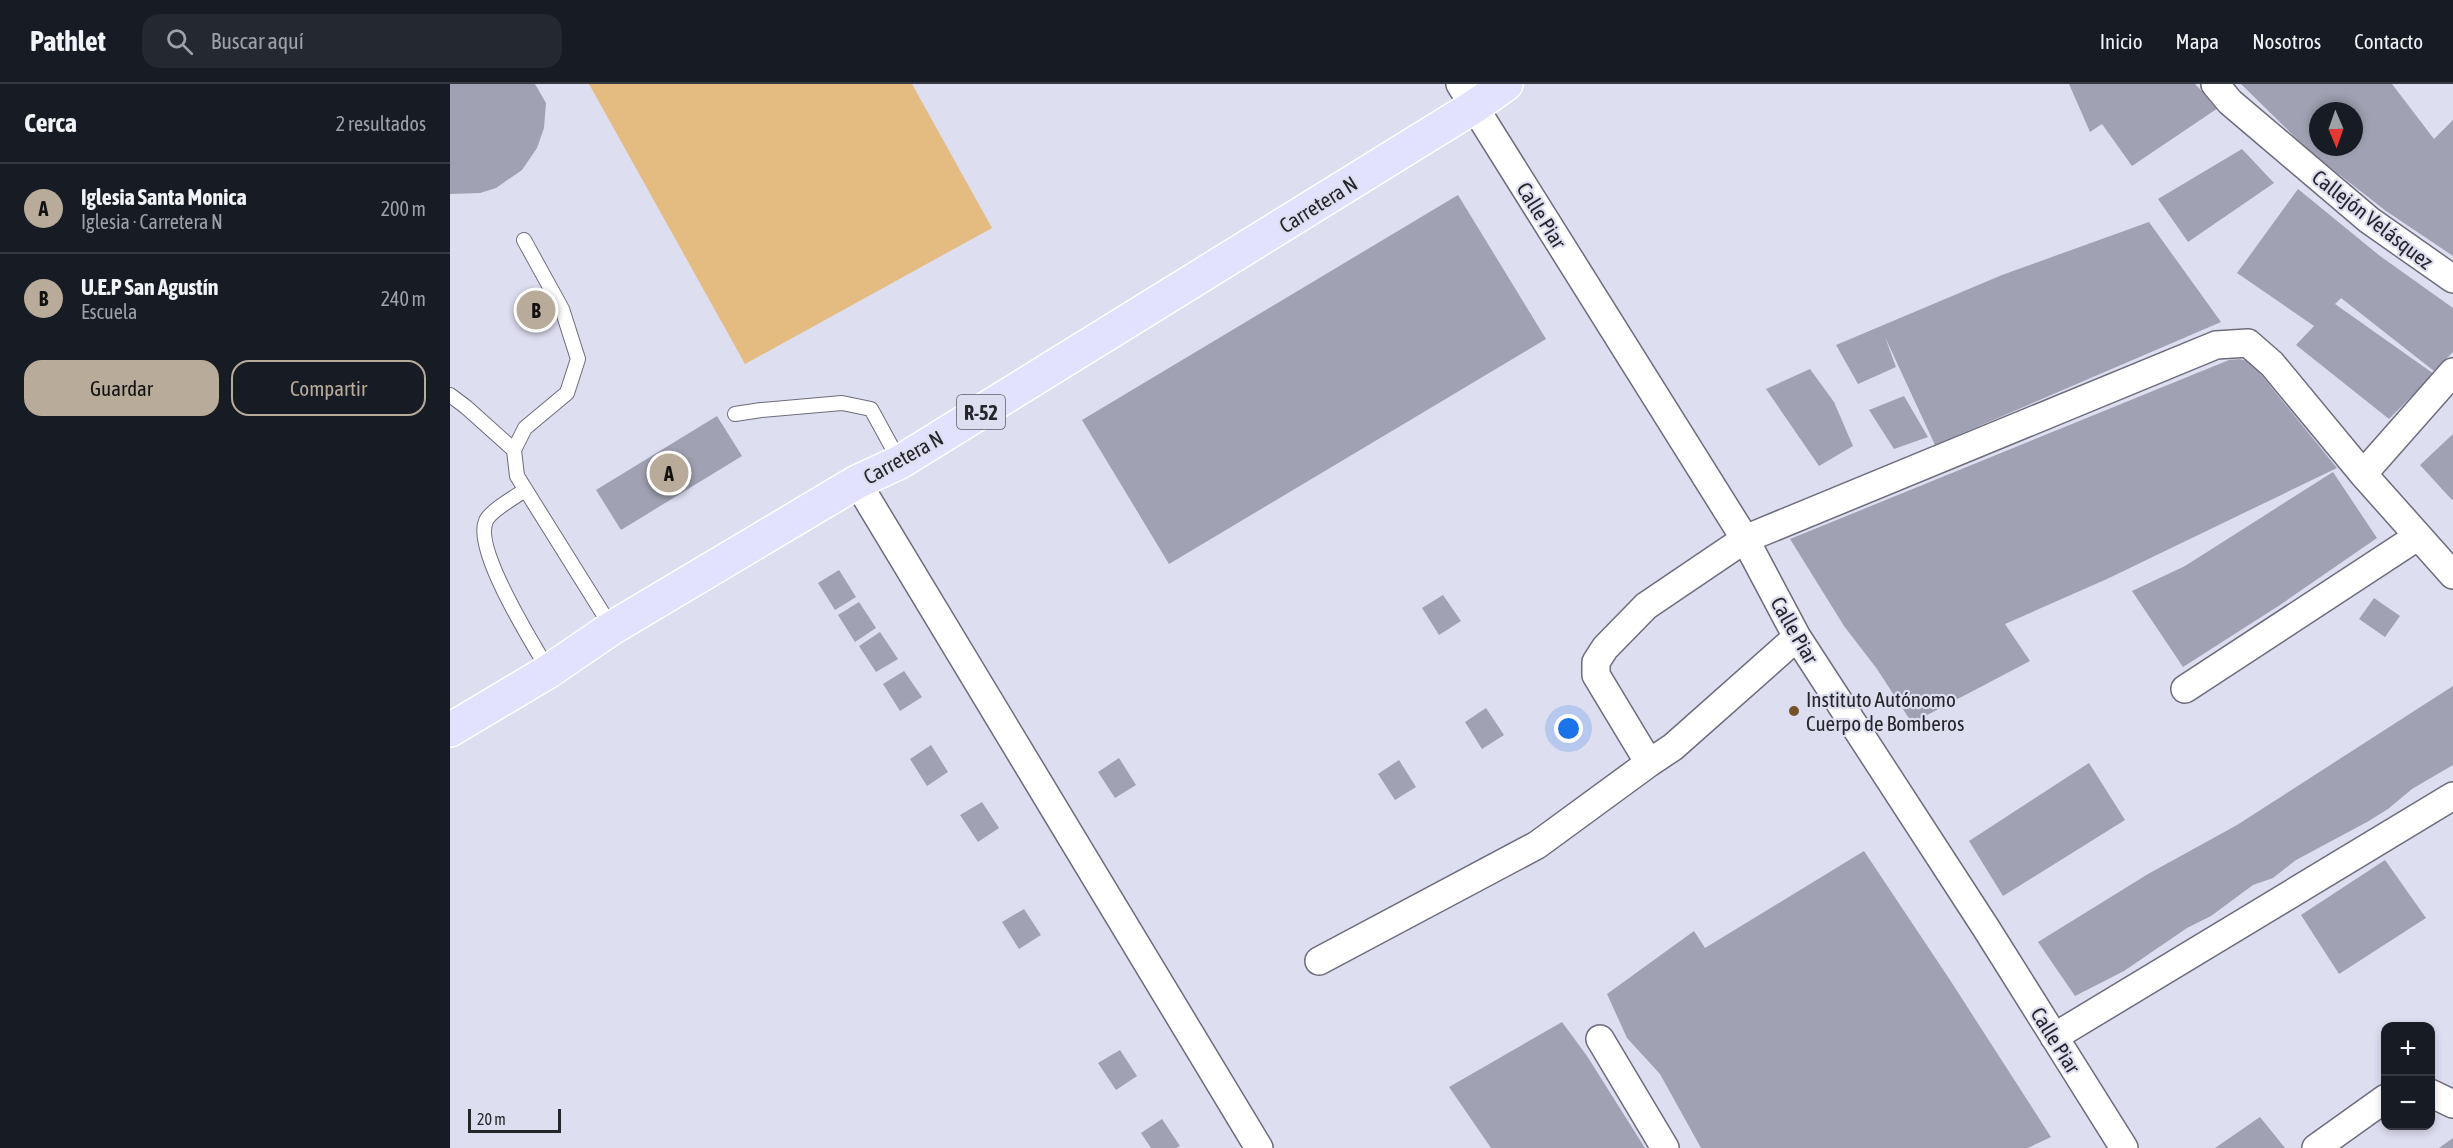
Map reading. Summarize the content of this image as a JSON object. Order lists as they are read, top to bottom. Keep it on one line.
{"streets":{"main road":["Carretera N","R-52"],"street":["Calle Piar","Callejón Velásquez"]},"crossings":[["Carretera N","Calle Piar"]],"places":["Instituto Autónomo Cuerpo de Bomberos"],"scale_bar":"20 m","north":"bottom","page":{"header":"Pathlet","search":"Buscar aquí","nav":["Inicio","Mapa","Nosotros","Contacto"],"heading":["Cerca","2 resultados"],"list":[{"mark":"A","name":"Iglesia Santa Monica","note":"Iglesia · Carretera N","value":"200 m"},{"mark":"B","name":"U.E.P San Agustín","note":"Escuela","value":"240 m"}],"pins":["B","A"],"buttons":["Guardar","Compartir"],"map_buttons":["+","−"],"scale":"20 m"}}
